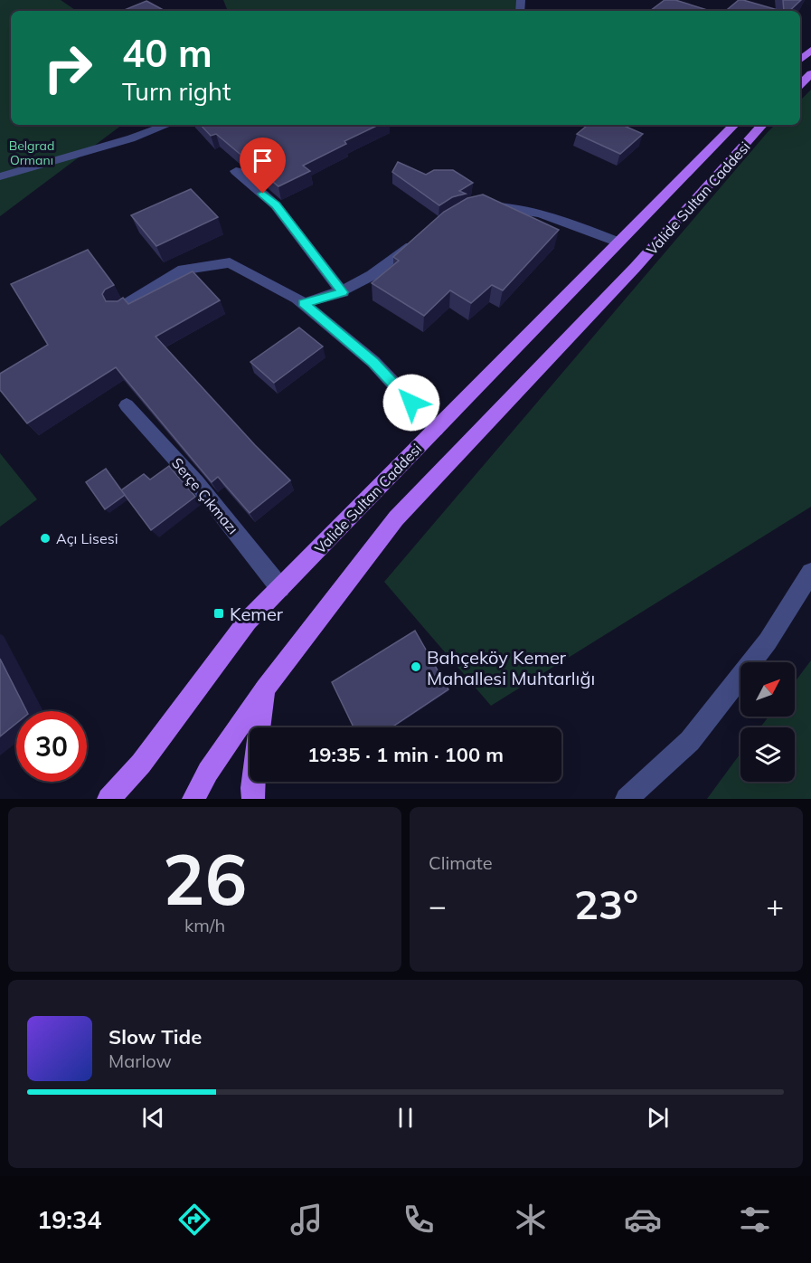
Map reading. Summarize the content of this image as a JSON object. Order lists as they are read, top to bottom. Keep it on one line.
{"streets":{"main road":["Valide Sultan Caddesi"],"street":["Serçe Çıkmazı"]},"crossings":[["Valide Sultan Caddesi","Serçe Çıkmazı"]],"parks":["Belgrad Ormanı"],"places":{"other":["Açı Lisesi","Bahçeköy Kemer Mahallesi Muhtarlığı"],"transit":["Kemer"]},"north":"top right","page":{"turn":["40 m","Turn right"],"limit":"30","trip":"19:35 · 1 min · 100 m","tile":[["26","km/h"],"Climate"],"heat":["−","23°","+"],"song":["Slow Tide","Marlow"],"tabs":"19:34"}}
